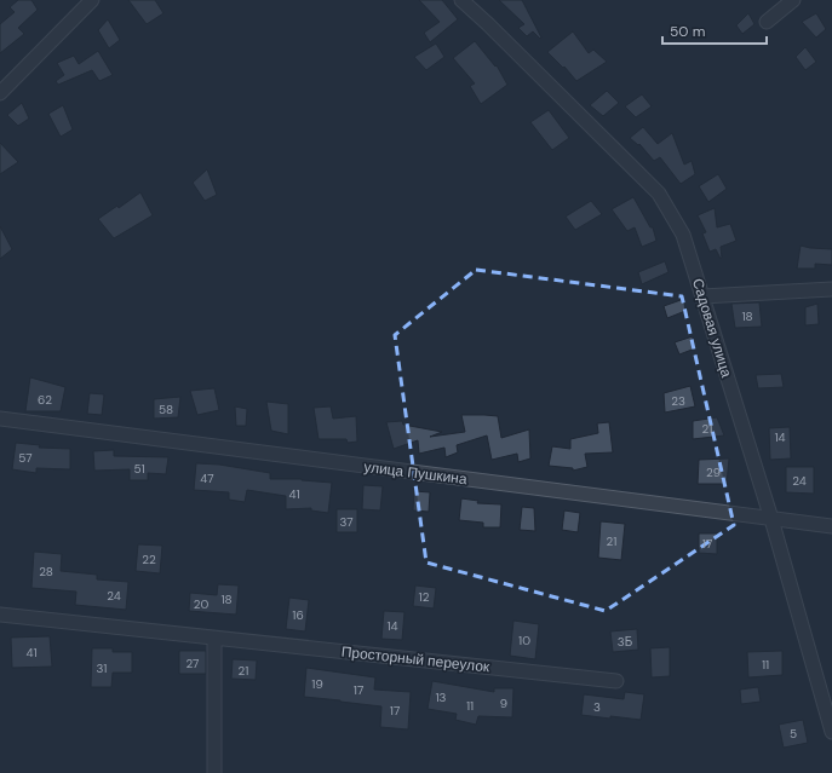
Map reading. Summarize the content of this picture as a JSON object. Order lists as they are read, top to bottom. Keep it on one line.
{"streets":{"street":["Садовая улица","улица Пушкина","Просторный переулок"]},"crossings":[["Садовая улица","улица Пушкина"]],"house_numbers":["18","62","23","58","21","14","57","51","29","47","24","41","37","21","17","22","28","24","12","18","20","16","14","10","3Б","41","27","11","31","21","19","17","13","9","11","3","17","5"],"scale_bar":"50 m"}
